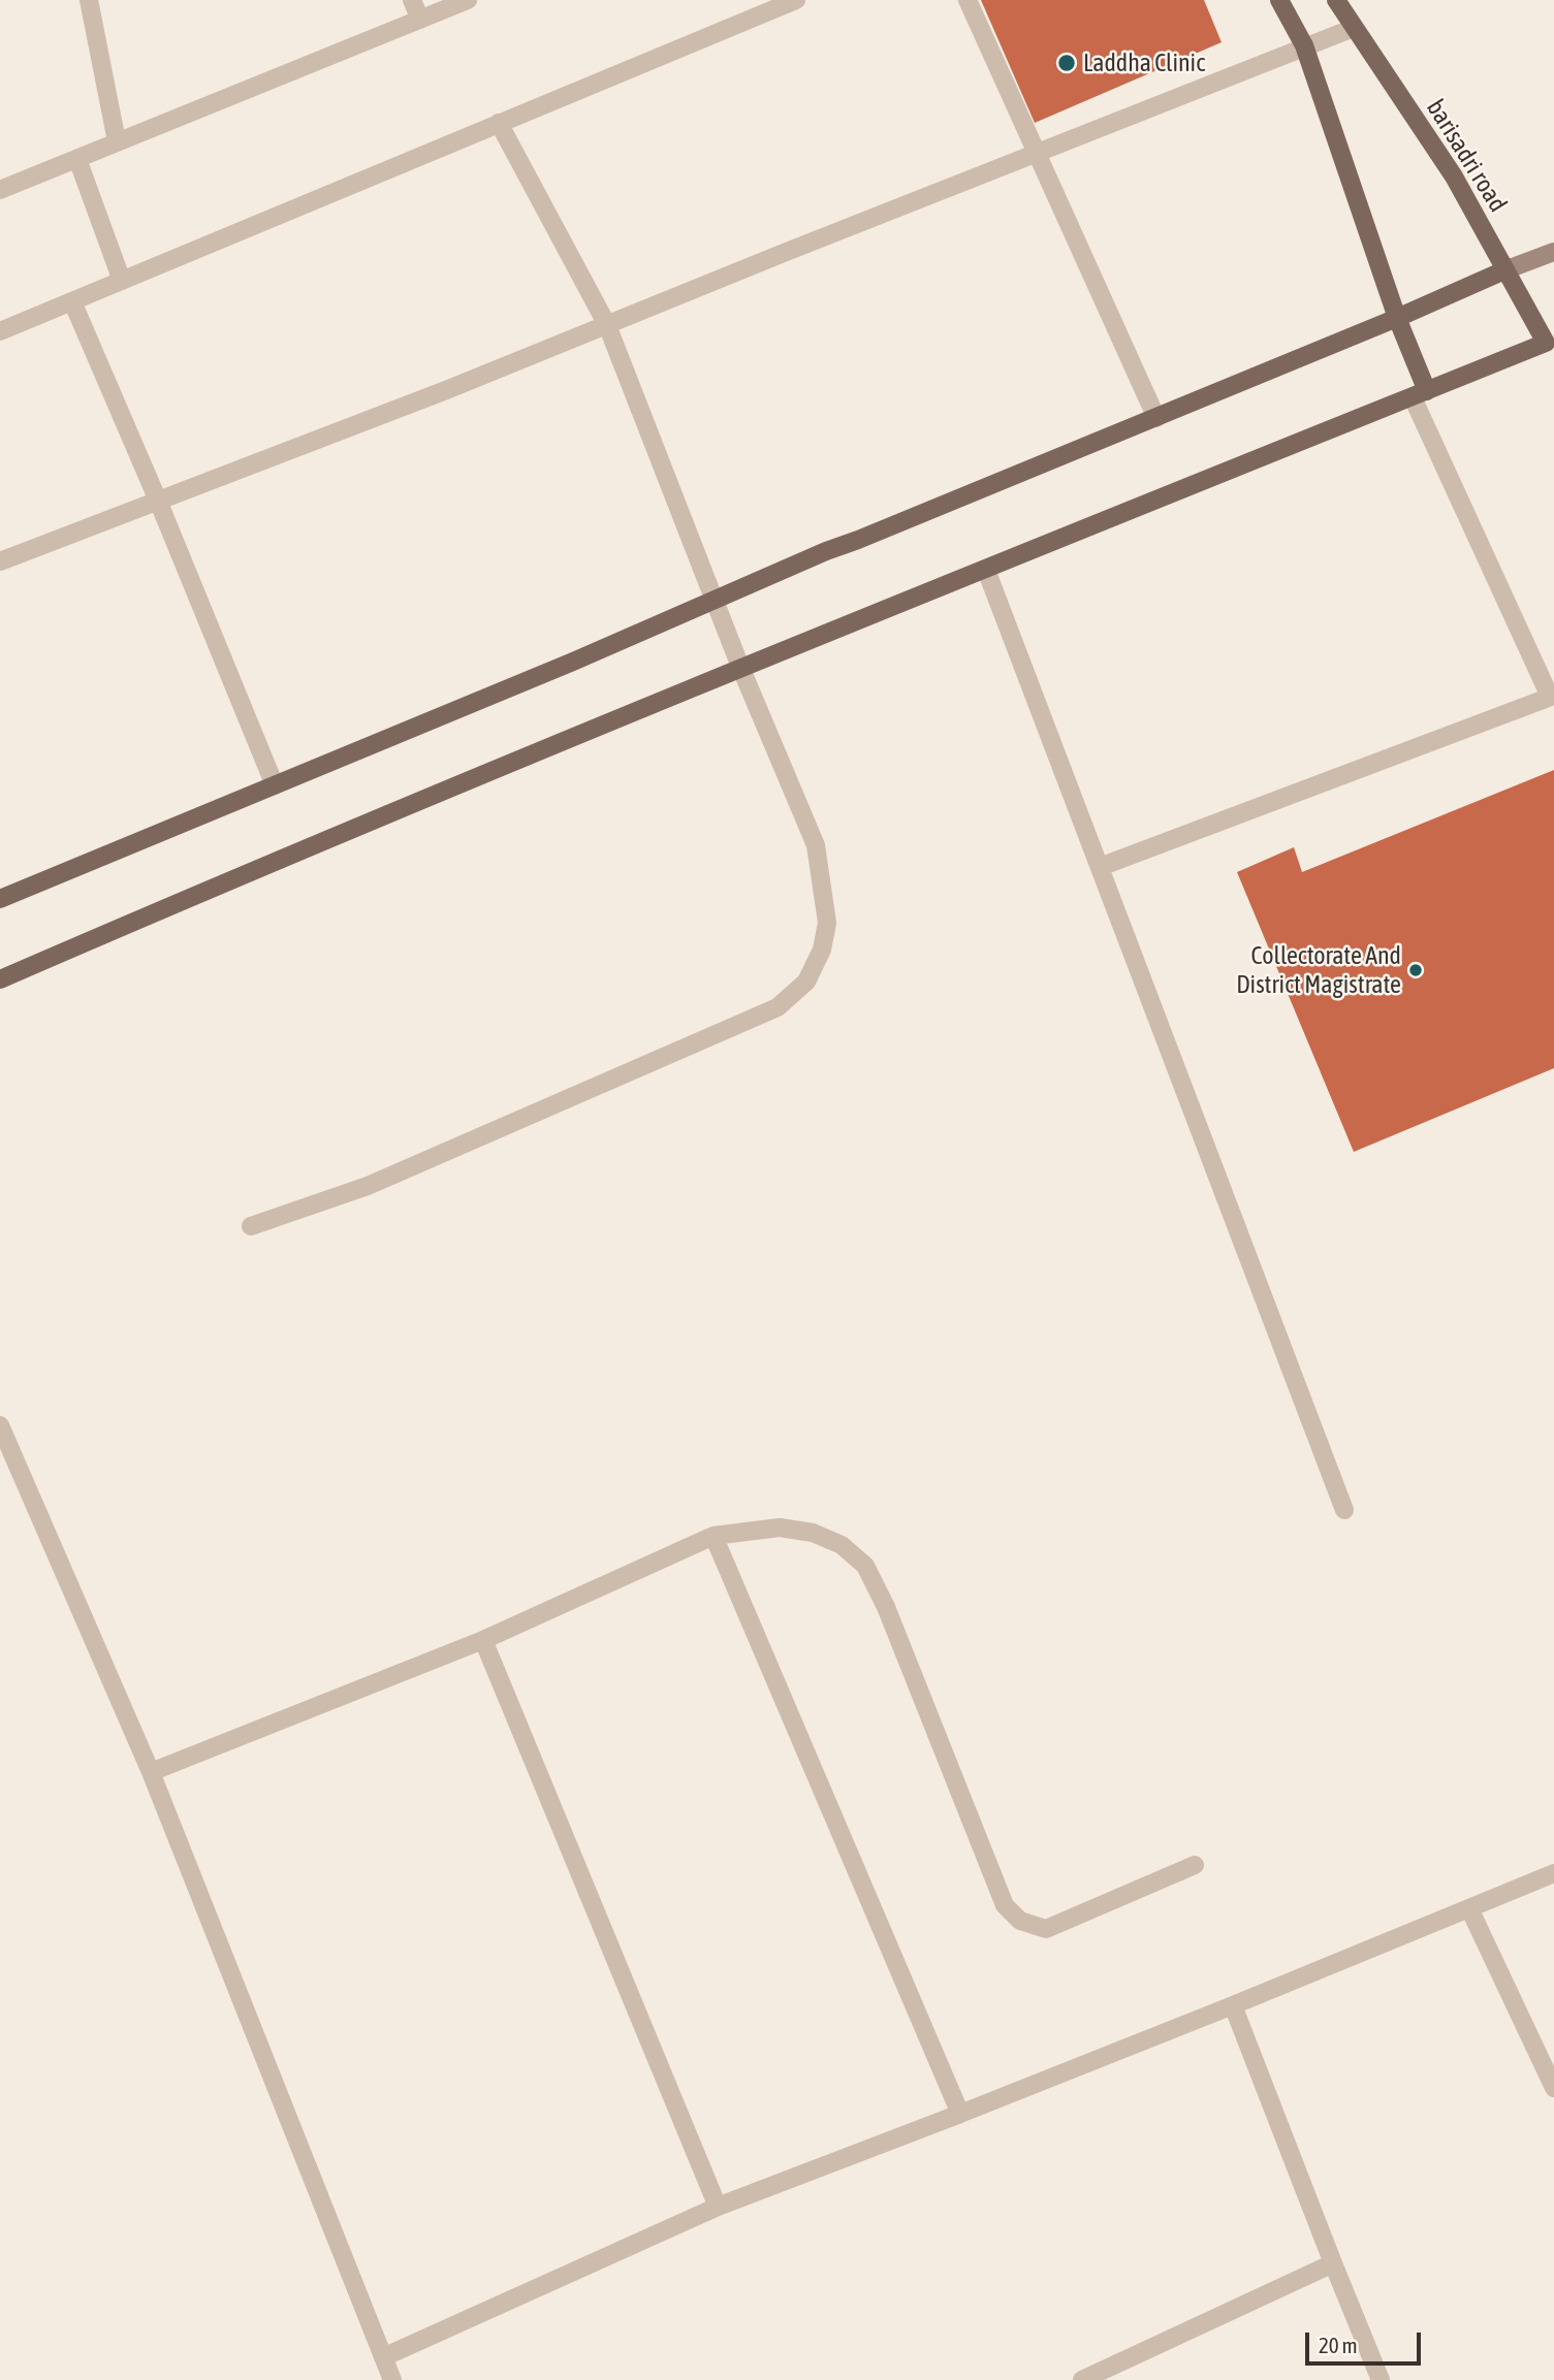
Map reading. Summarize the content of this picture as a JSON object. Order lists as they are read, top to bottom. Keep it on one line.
{"streets":{"main road":["barisadri road"]},"places":["Laddha Clinic","Collectorate And District Magistrate"],"scale_bar":"20 m"}
